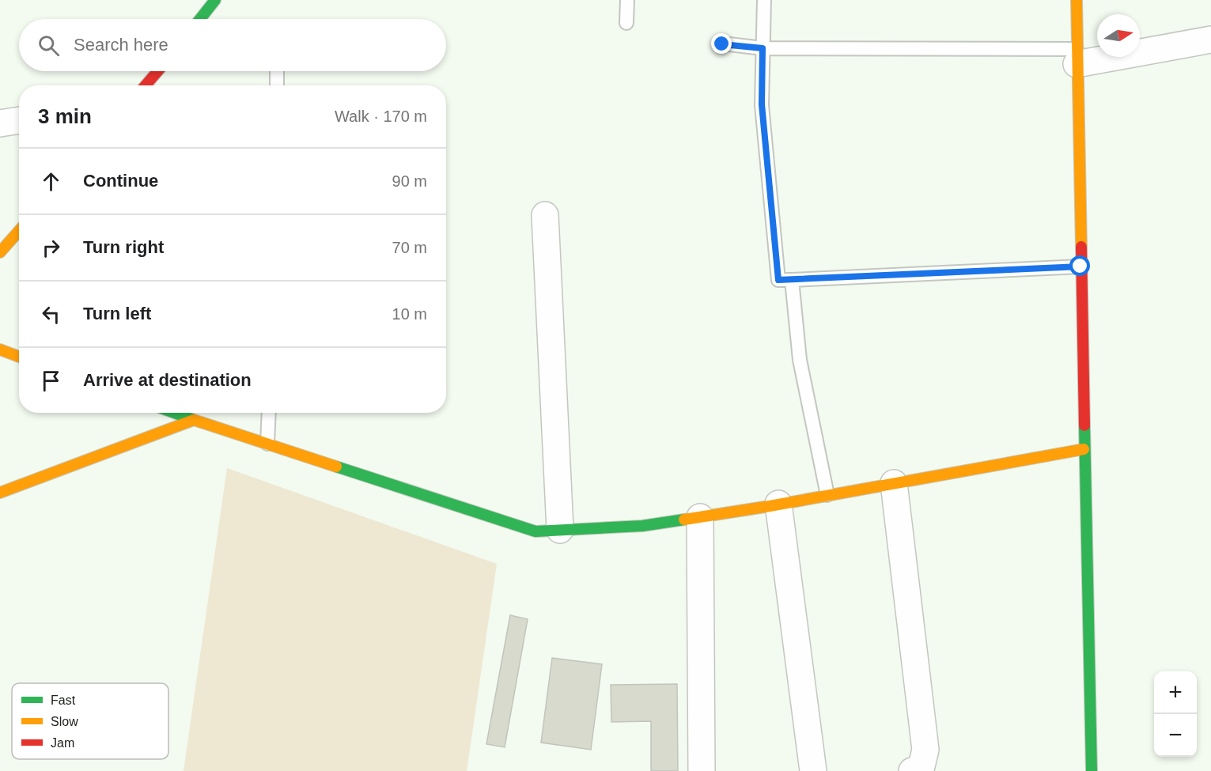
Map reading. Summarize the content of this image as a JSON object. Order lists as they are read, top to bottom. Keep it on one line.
{"legend":["Fast","Slow","Jam"],"north":"right","page":{"search":"Search here","heading":["3 min","Walk · 170 m"],"list":[["Continue","90 m"],["Turn right","70 m"],["Turn left","10 m"],"Arrive at destination"],"map_buttons":["+","−"]}}
